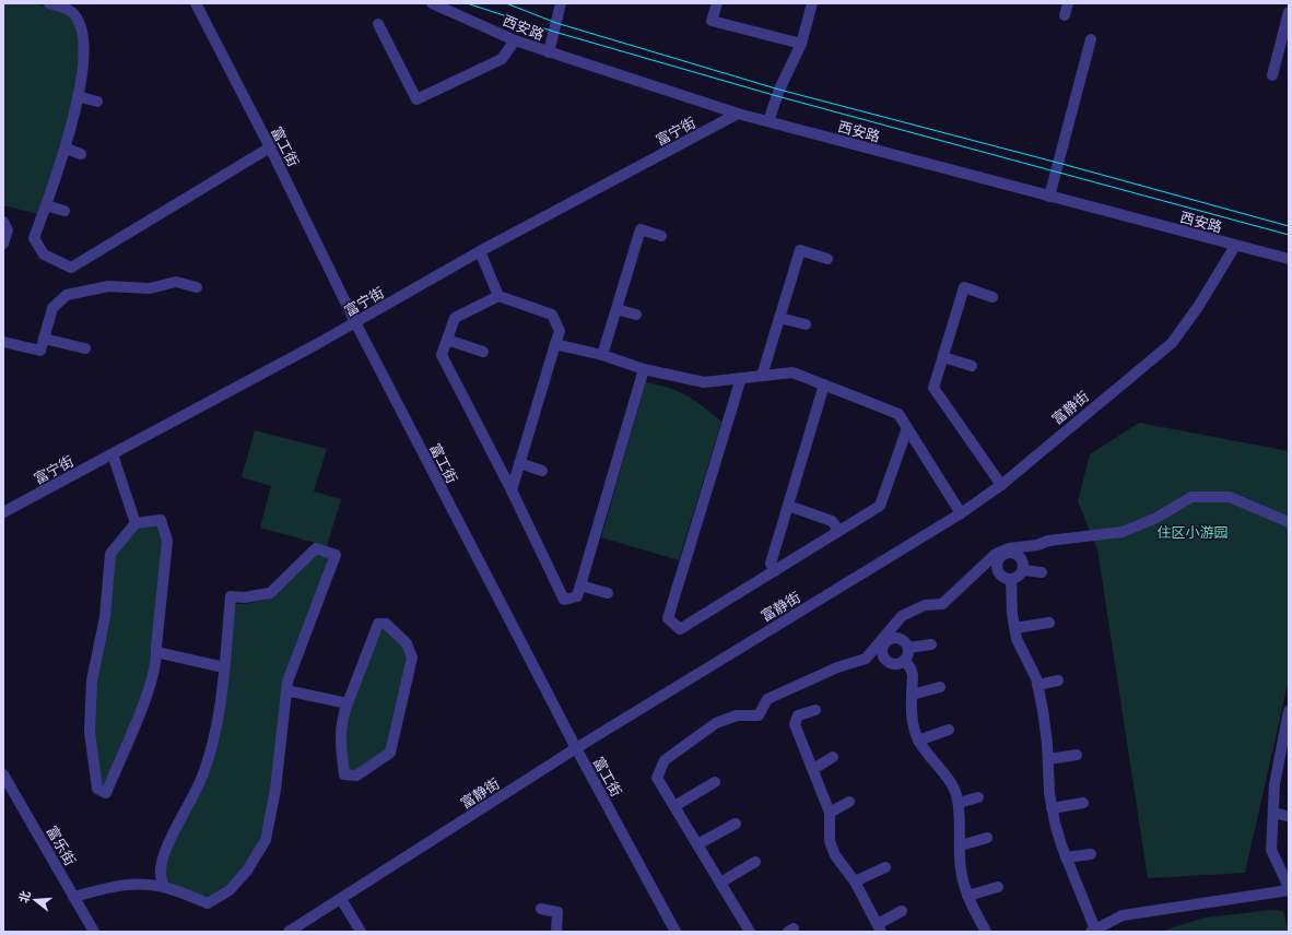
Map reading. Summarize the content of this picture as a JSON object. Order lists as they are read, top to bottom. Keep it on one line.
{"streets":{"street":["西安路","富宁街","富工街","富静街","富乐街"]},"crossings":[["西安路","富宁街"],["西安路","富静街"],["富宁街","富工街"],["富工街","富静街"]],"parks":["住区小游园"],"north":"left"}
